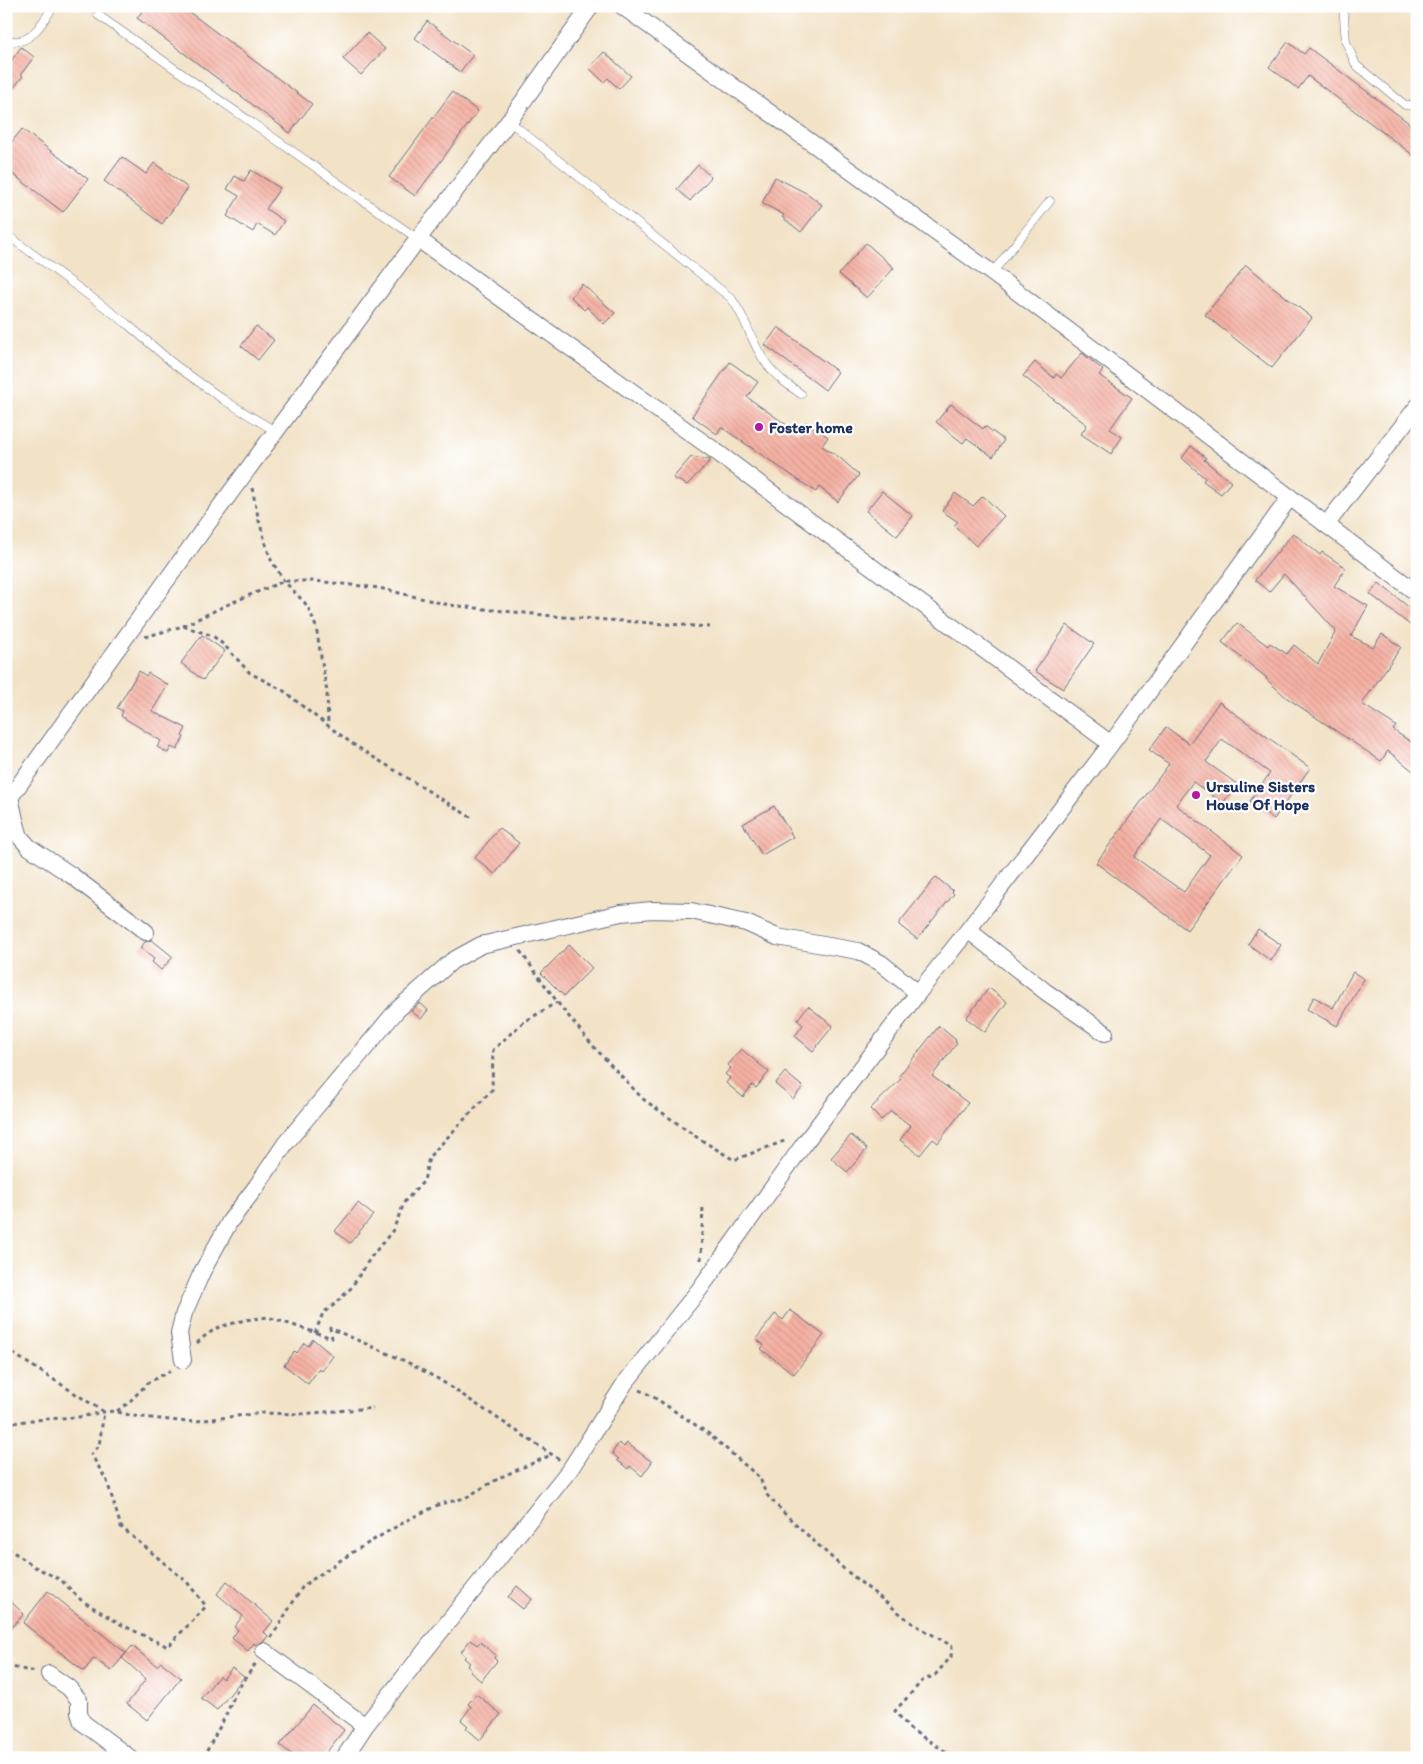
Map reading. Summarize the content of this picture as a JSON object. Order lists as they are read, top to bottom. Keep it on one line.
{"places":["Foster home","Ursuline Sisters House Of Hope"]}
